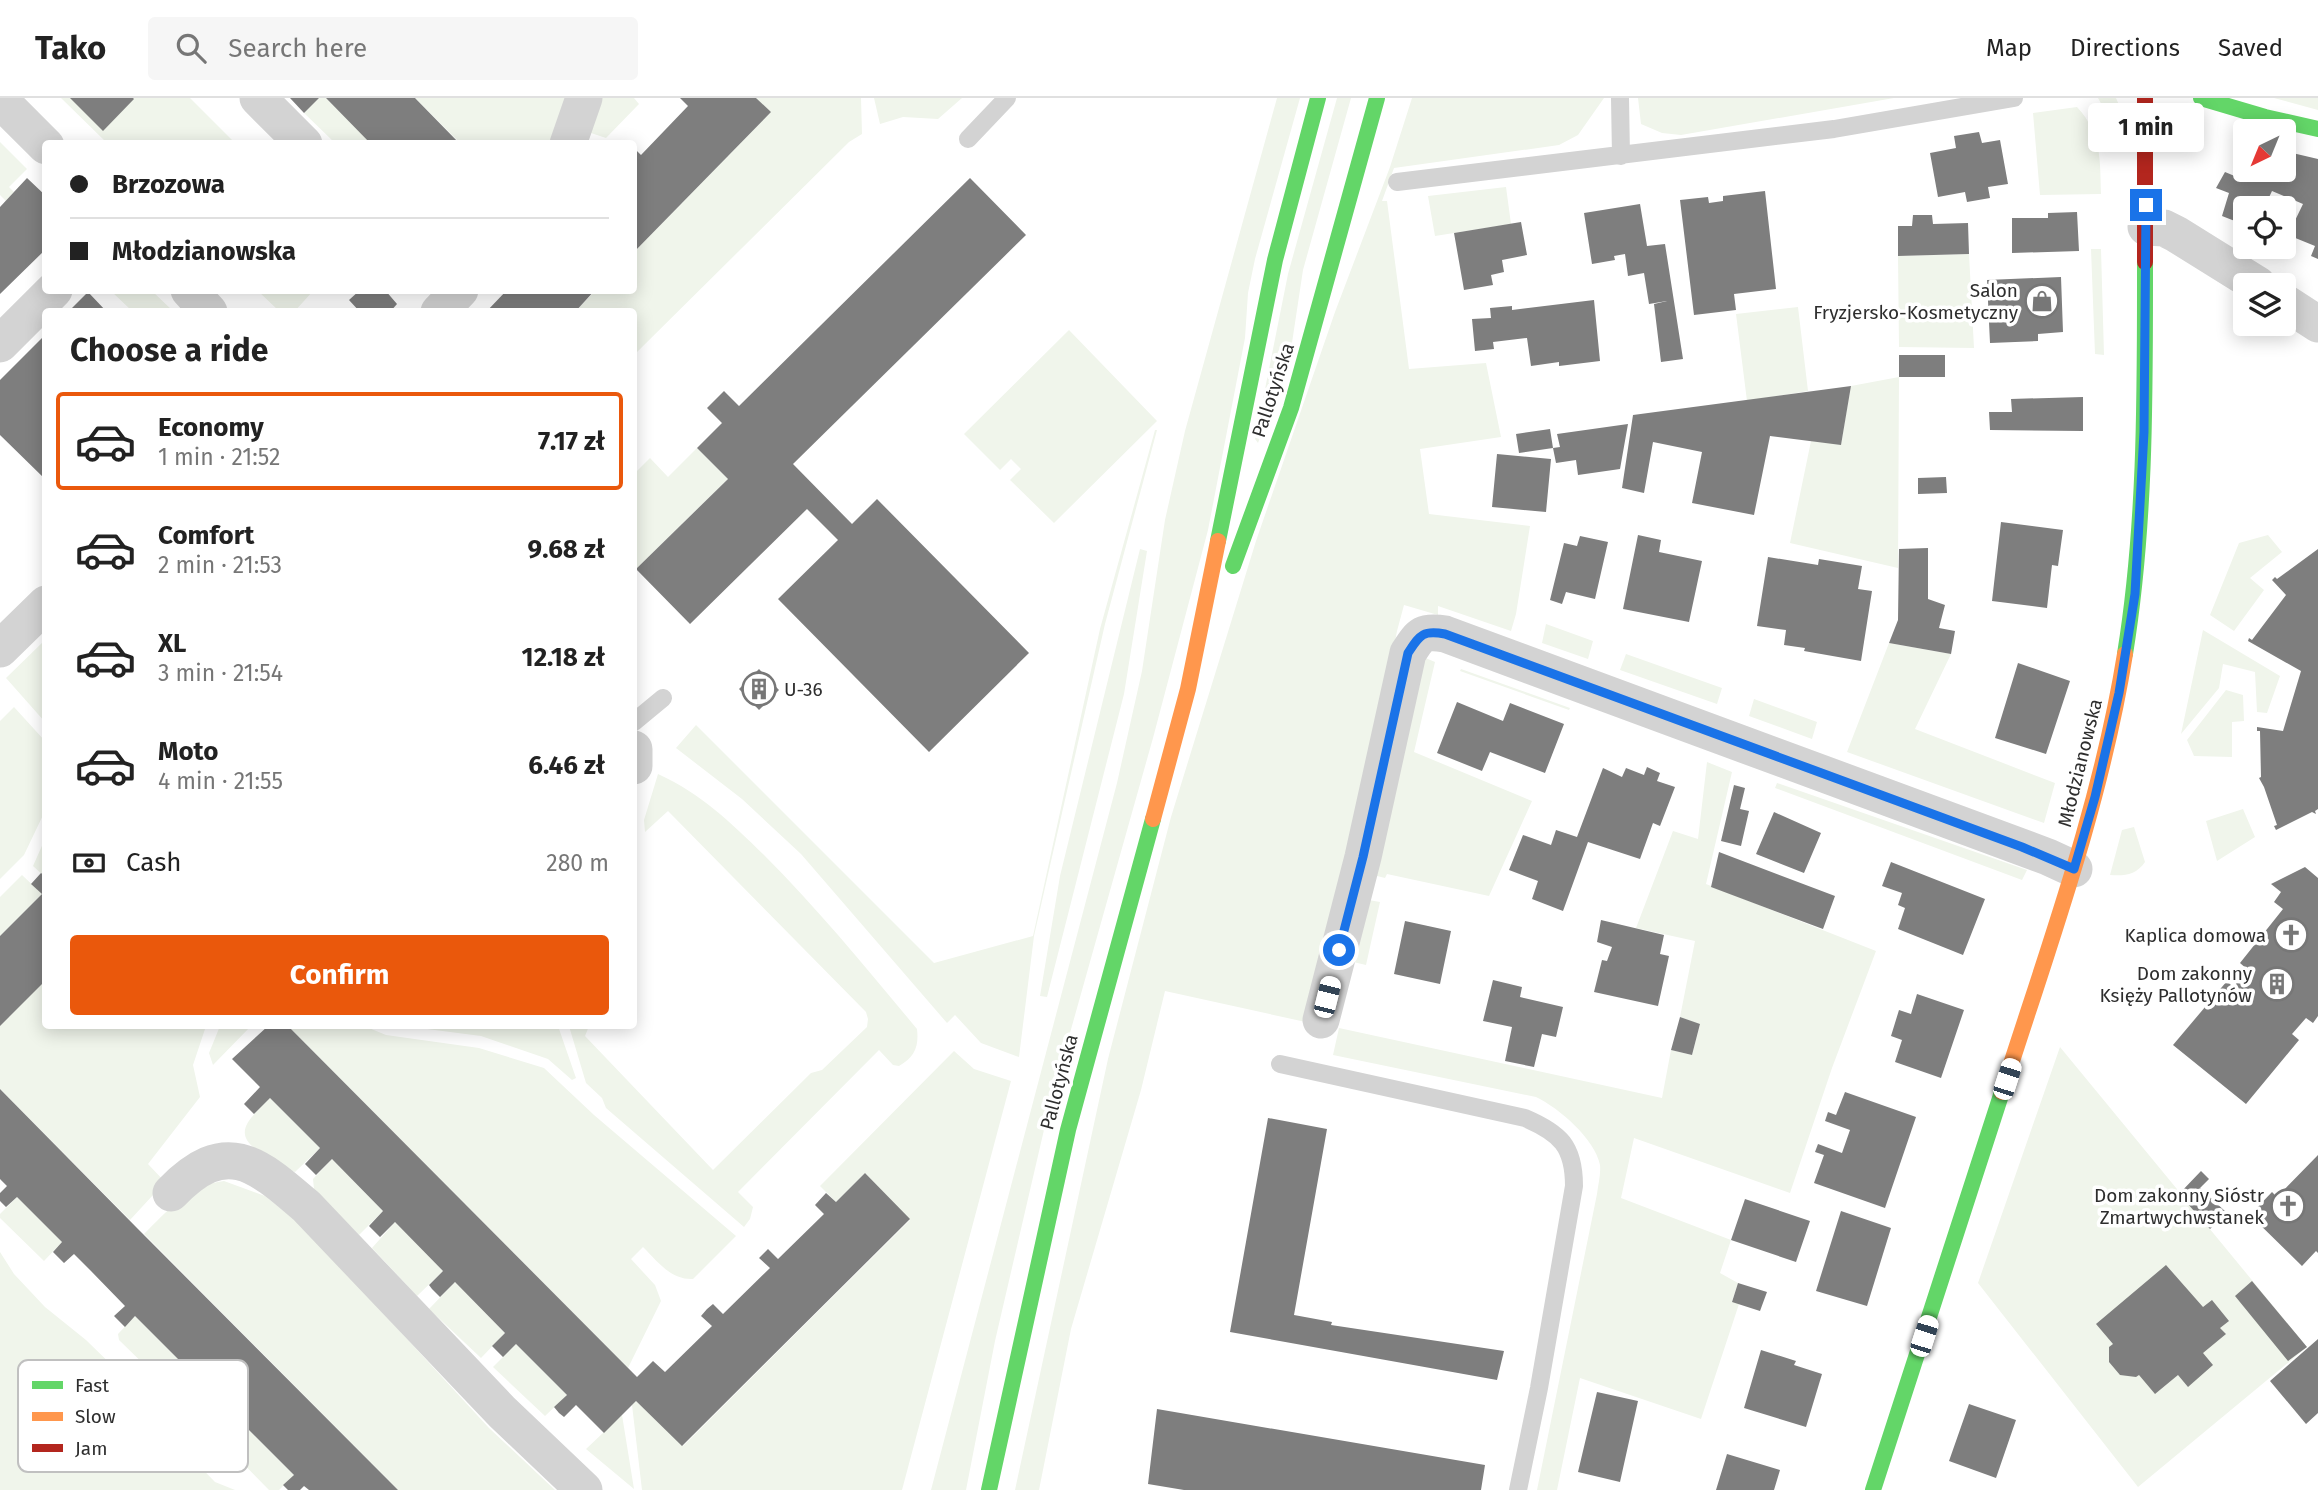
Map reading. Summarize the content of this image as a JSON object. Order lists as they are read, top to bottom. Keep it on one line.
{"streets":{"main road":["Pallotyńska","Młodzianowska"]},"places":{"shop":["Salon Fryzjersko-Kosmetyczny"],"building":["U-36","Dom zakonny Księży Pallotynów"],"church":["Kaplica domowa","Dom zakonny Sióstr Zmartwychwstanek"]},"legend":["Fast","Slow","Jam"],"north":"bottom left","page":{"header":"Tako","search":"Search here","nav":["Map","Directions","Saved"],"bubble":"1 min","banner":["Brzozowa","Młodzianowska"],"heading":"Choose a ride","list":[{"name":"Economy","note":"1 min · 21:52","value":"7.17 zł"},{"name":"Comfort","note":"2 min · 21:53","value":"9.68 zł"},{"name":"XL","note":"3 min · 21:54","value":"12.18 zł"},{"name":"Moto","note":"4 min · 21:55","value":"6.46 zł"}],"pay":["Cash","280 m"],"buttons":"Confirm"}}
